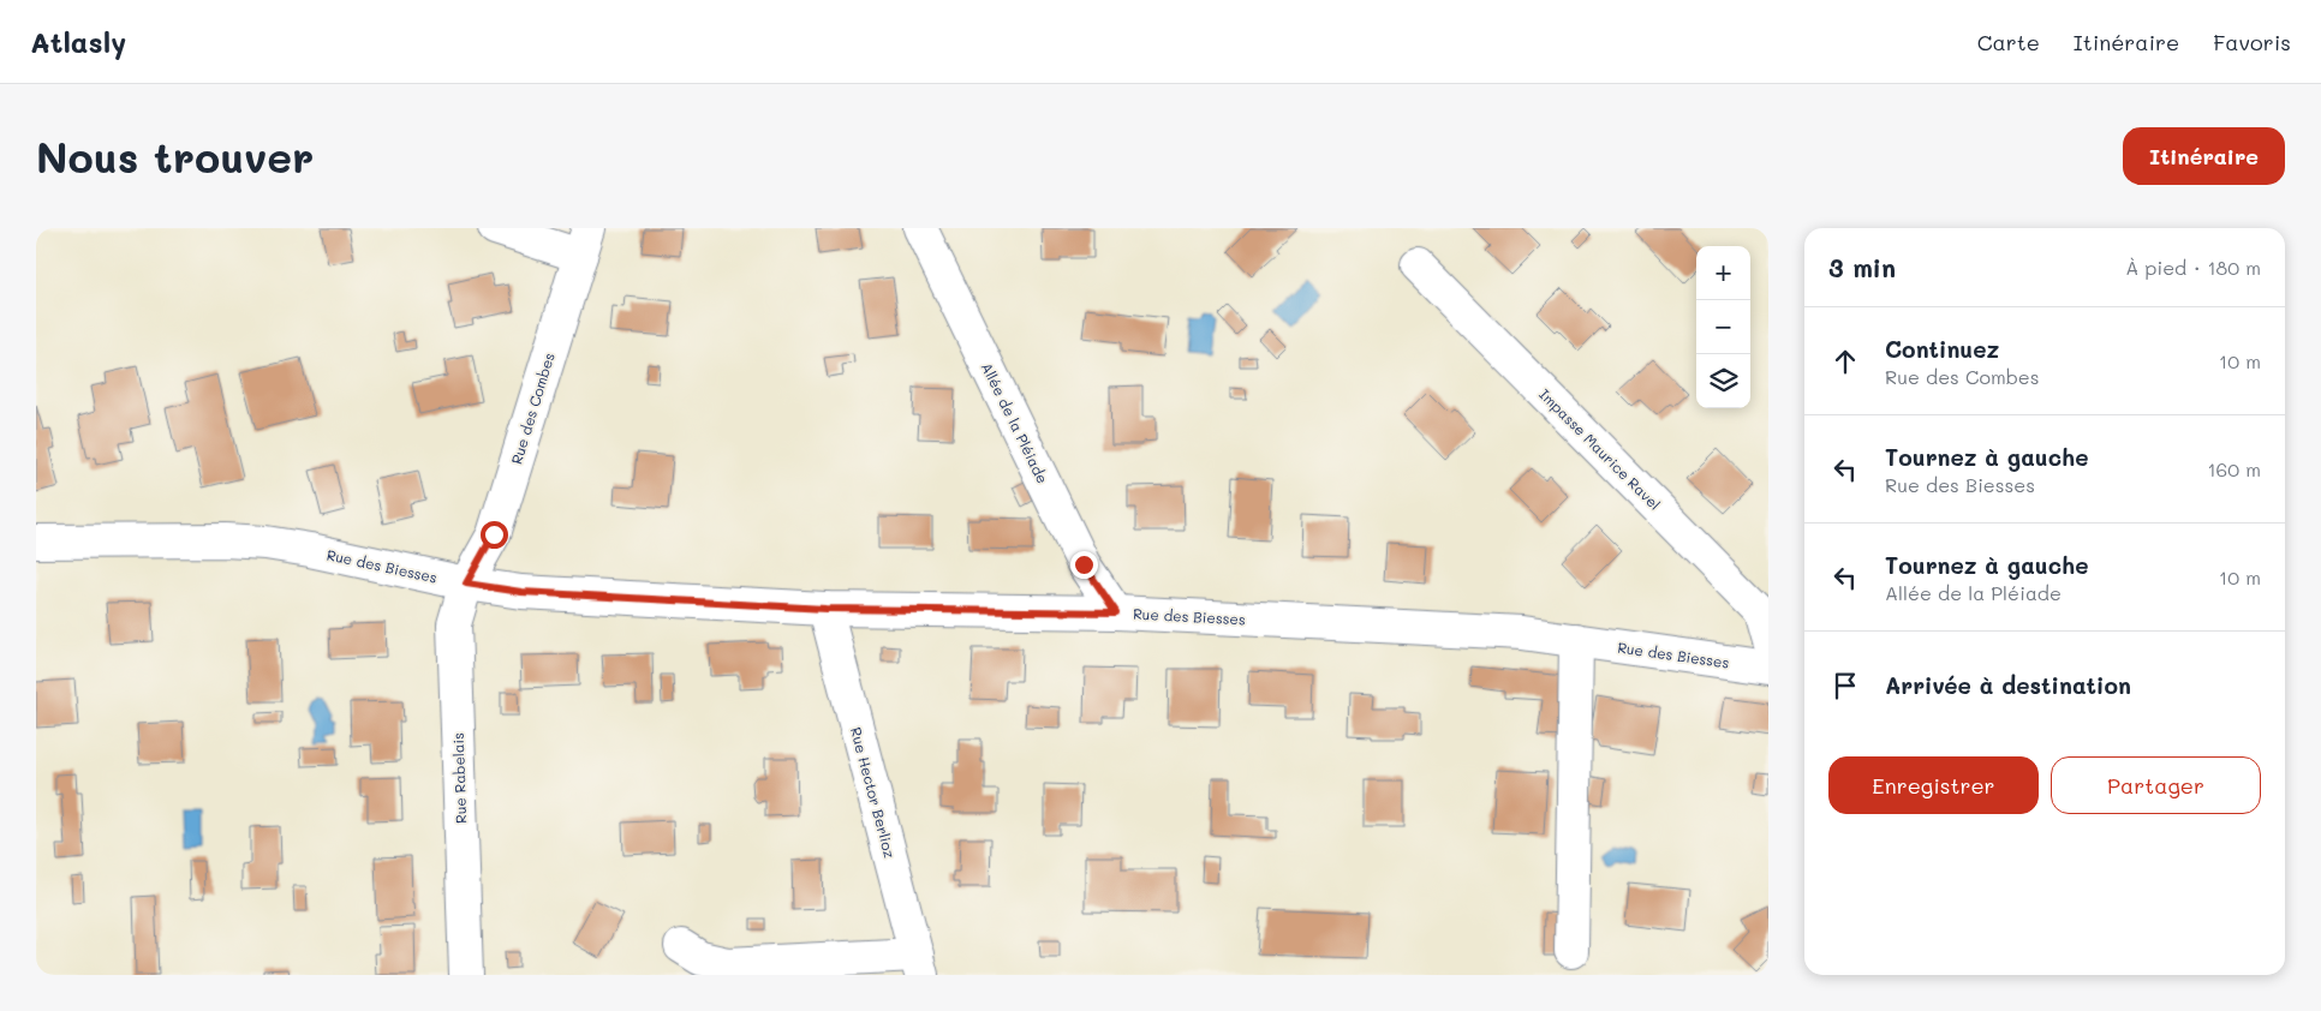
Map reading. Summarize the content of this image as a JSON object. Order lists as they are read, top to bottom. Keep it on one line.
{"streets":{"street":["Rue des Combes","Allée de la Pléiade","Impasse Maurice Ravel","Rue des Biesses","Rue Rabelais","Rue Hector Berlioz"]},"crossings":[["Rue des Combes","Rue des Biesses"],["Rue des Combes","Rue Rabelais"],["Allée de la Pléiade","Rue des Biesses"],["Rue des Biesses","Rue Rabelais"],["Rue des Biesses","Rue Hector Berlioz"]],"page":{"header":"Atlasly","nav":["Carte","Itinéraire","Favoris"],"buttons":["Itinéraire",["Enregistrer","Partager"]],"title":"Nous trouver","heading":["3 min","À pied · 180 m"],"map_buttons":["+","−"],"list":[["Continuez","Rue des Combes","10 m"],["Tournez à gauche","Rue des Biesses","160 m"],["Tournez à gauche","Allée de la Pléiade","10 m"],"Arrivée à destination"]}}
